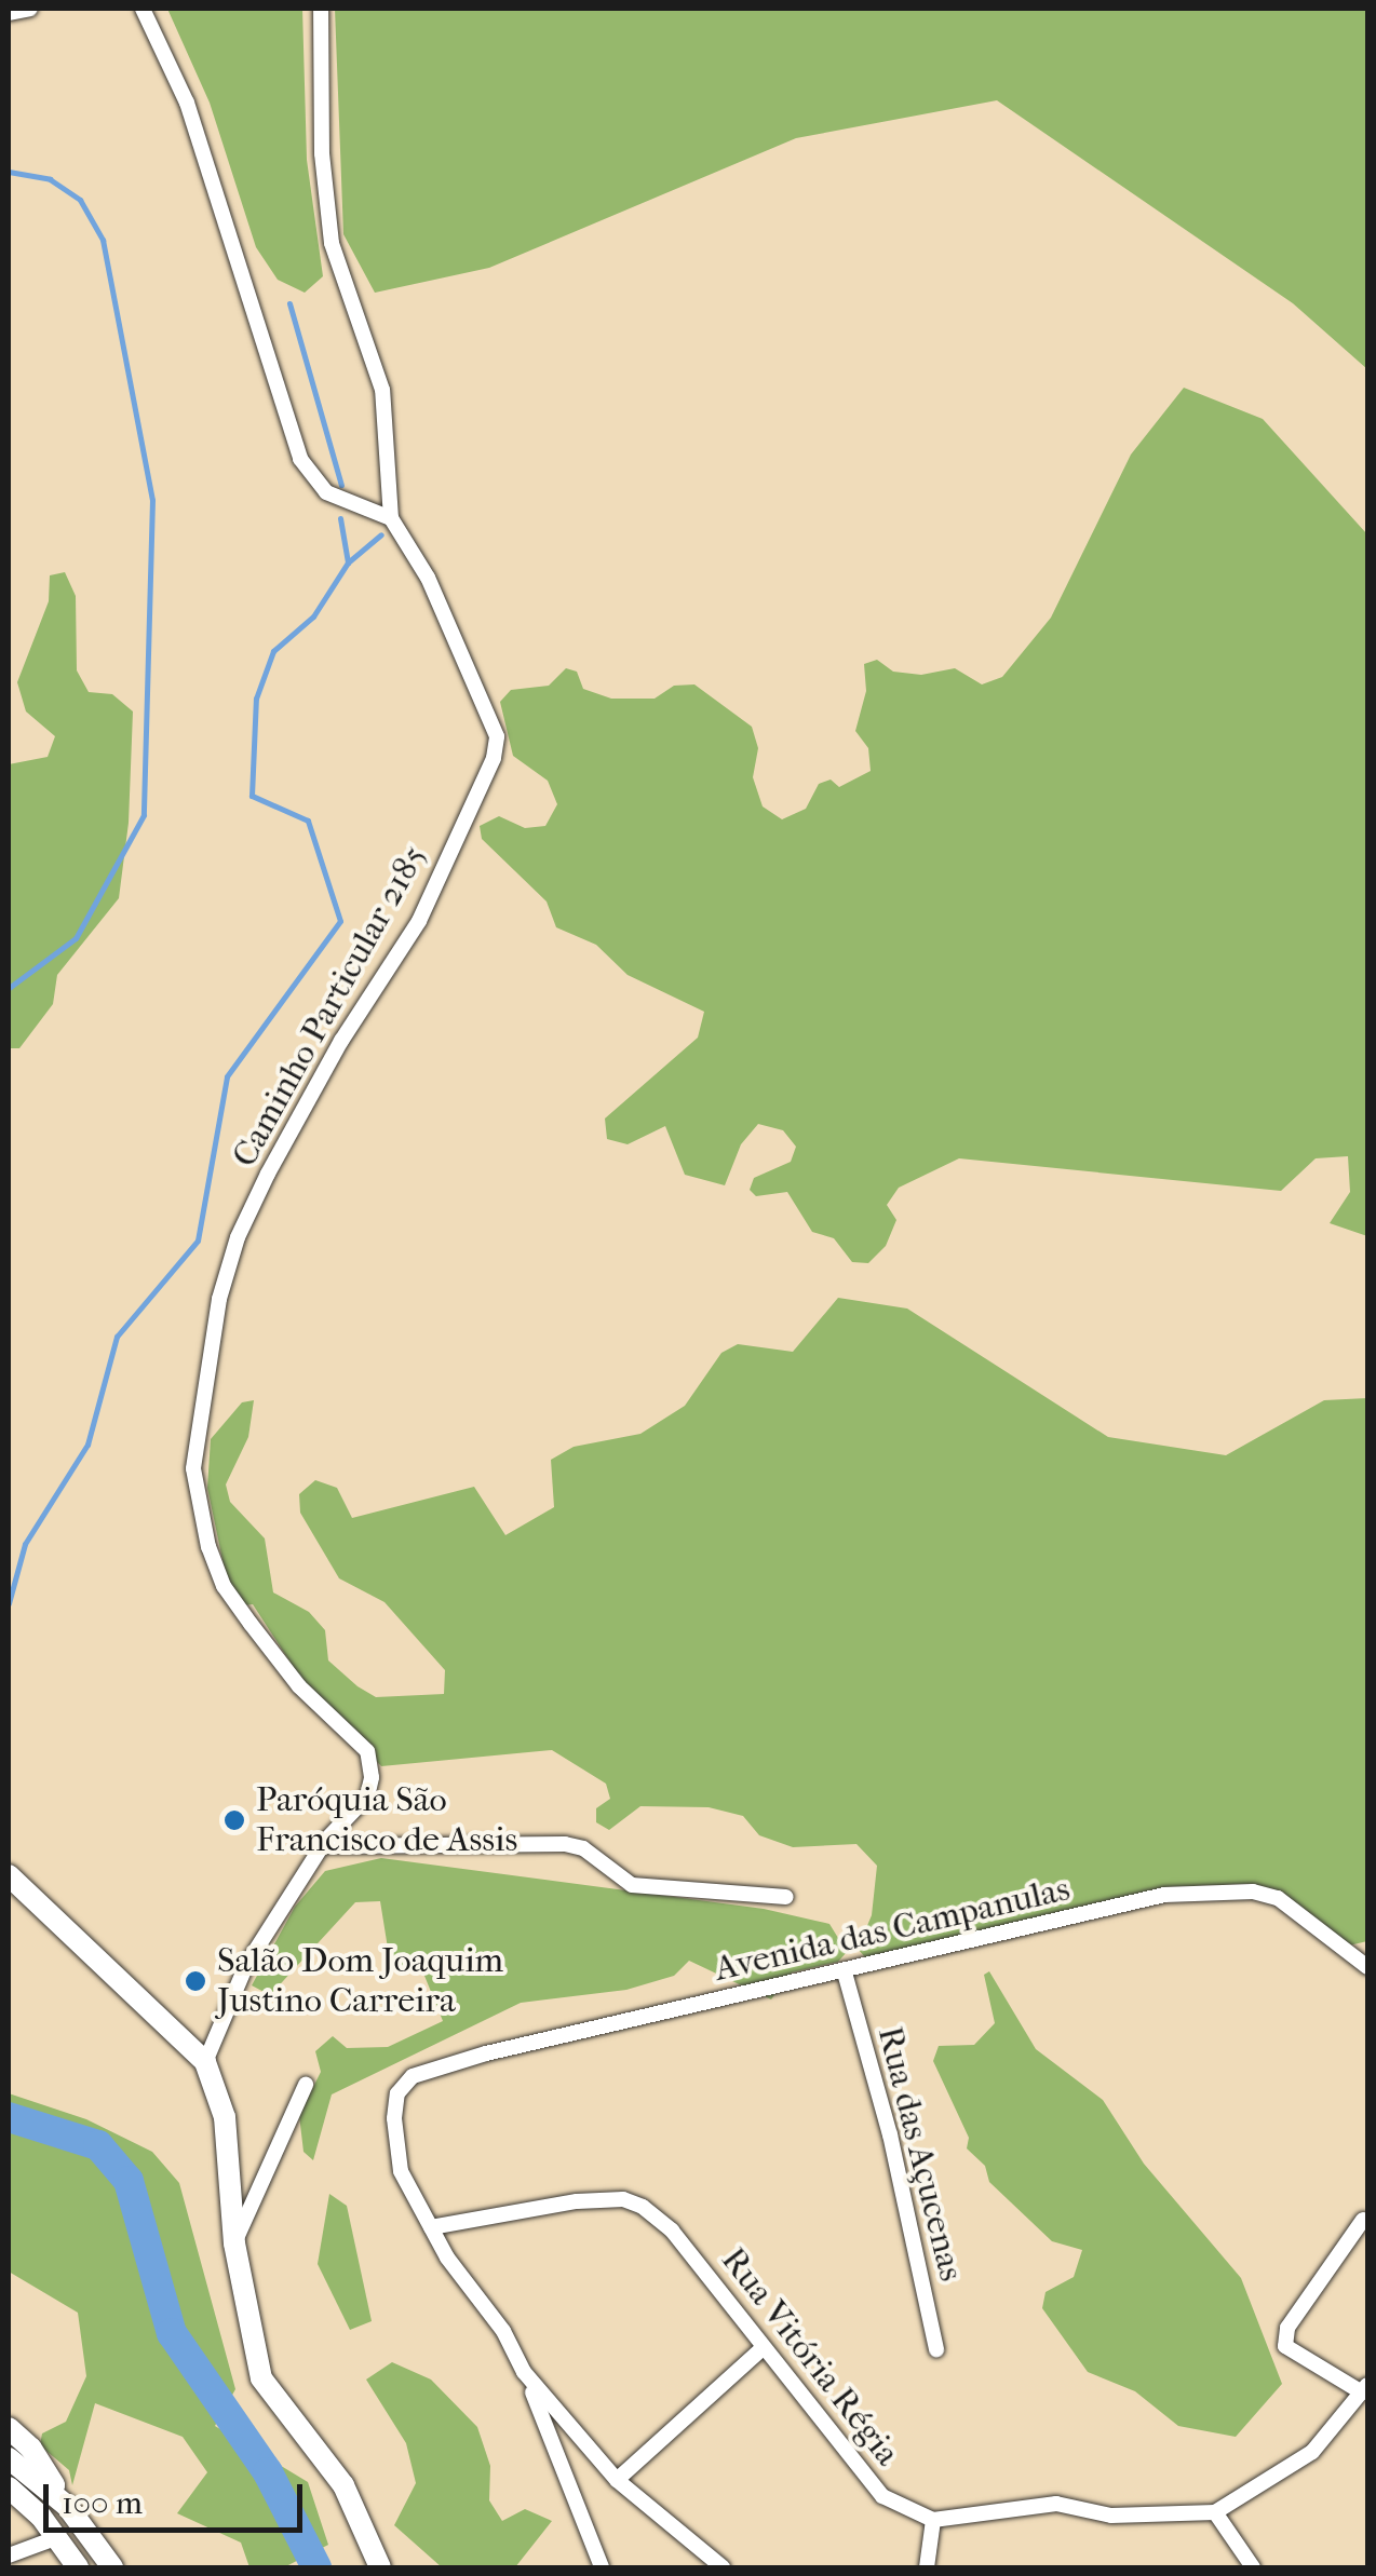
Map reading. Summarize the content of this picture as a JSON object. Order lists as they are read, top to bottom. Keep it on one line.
{"streets":{"street":["Caminho Particular 2185","Avenida das Campanulas","Rua das Açucenas","Rua Vitória Régia"]},"crossings":[["Avenida das Campanulas","Rua das Açucenas"],["Avenida das Campanulas","Rua Vitória Régia"]],"places":["Paróquia São Francisco de Assis","Salão Dom Joaquim Justino Carreira"],"scale_bar":"100 m"}
